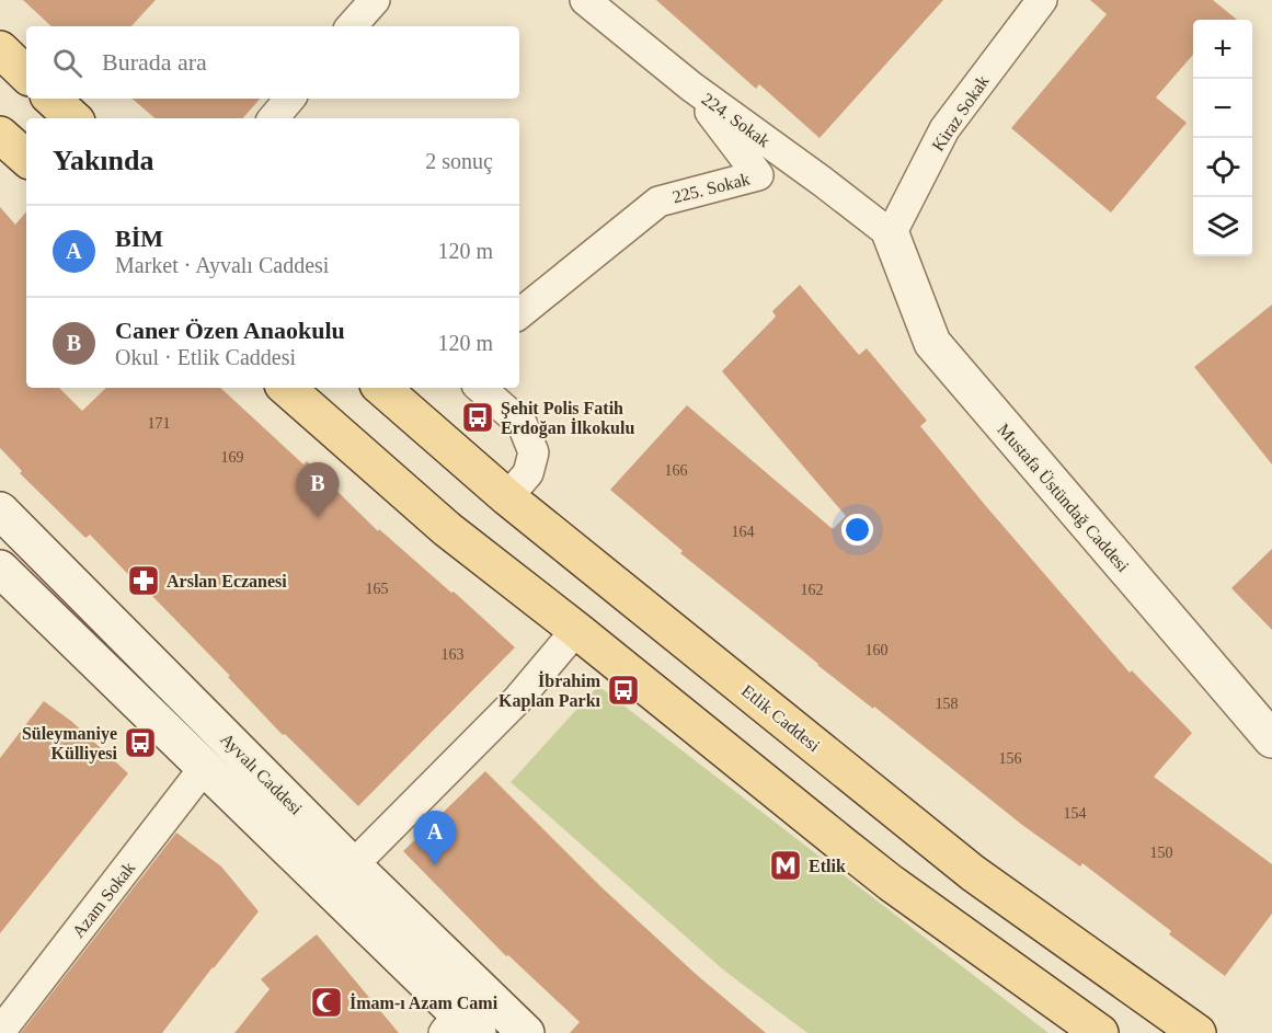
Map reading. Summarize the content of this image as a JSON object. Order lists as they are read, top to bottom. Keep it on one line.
{"streets":{"main road":["Mustafa Üstündağ Caddesi","Etlik Caddesi","Ayvalı Caddesi"],"street":["Kiraz Sokak","224. Sokak","225. Sokak","Azam Sokak"]},"crossings":[["Kiraz Sokak","224. Sokak"],["Kiraz Sokak","Mustafa Üstündağ Caddesi"],["224. Sokak","225. Sokak"],["224. Sokak","Mustafa Üstündağ Caddesi"],["Ayvalı Caddesi","Azam Sokak"]],"places":{"bus stop":["Şehit Polis Fatih Erdoğan İlkokulu","İbrahim Kaplan Parkı","Süleymaniye Külliyesi"],"pharmacy":["Arslan Eczanesi"],"metro station":["Etlik"],"mosque":["İmam-ı Azam Cami"]},"house_numbers":["171","169","166","164","165","162","160","163","158","156","154","150"],"page":{"map_buttons":["+","−"],"search":"Burada ara","heading":["Yakında","2 sonuç"],"list":[{"mark":"A","name":"BİM","note":"Market · Ayvalı Caddesi","value":"120 m"},{"mark":"B","name":"Caner Özen Anaokulu","note":"Okul · Etlik Caddesi","value":"120 m"}],"pins":["B","A"]}}
